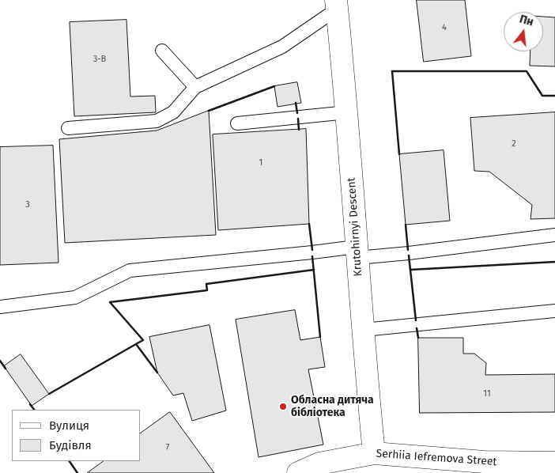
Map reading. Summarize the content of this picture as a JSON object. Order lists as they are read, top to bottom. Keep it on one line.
{"streets":{"street":["Krutohirnyi Descent","Serhiia Iefremova Street"]},"crossings":[["Krutohirnyi Descent","Serhiia Iefremova Street"]],"places":["Обласна дитяча бібліотека"],"house_numbers":["4","3-В","2","1","3","11","7"],"legend":["Вулиця","Будівля"],"north":"top"}
